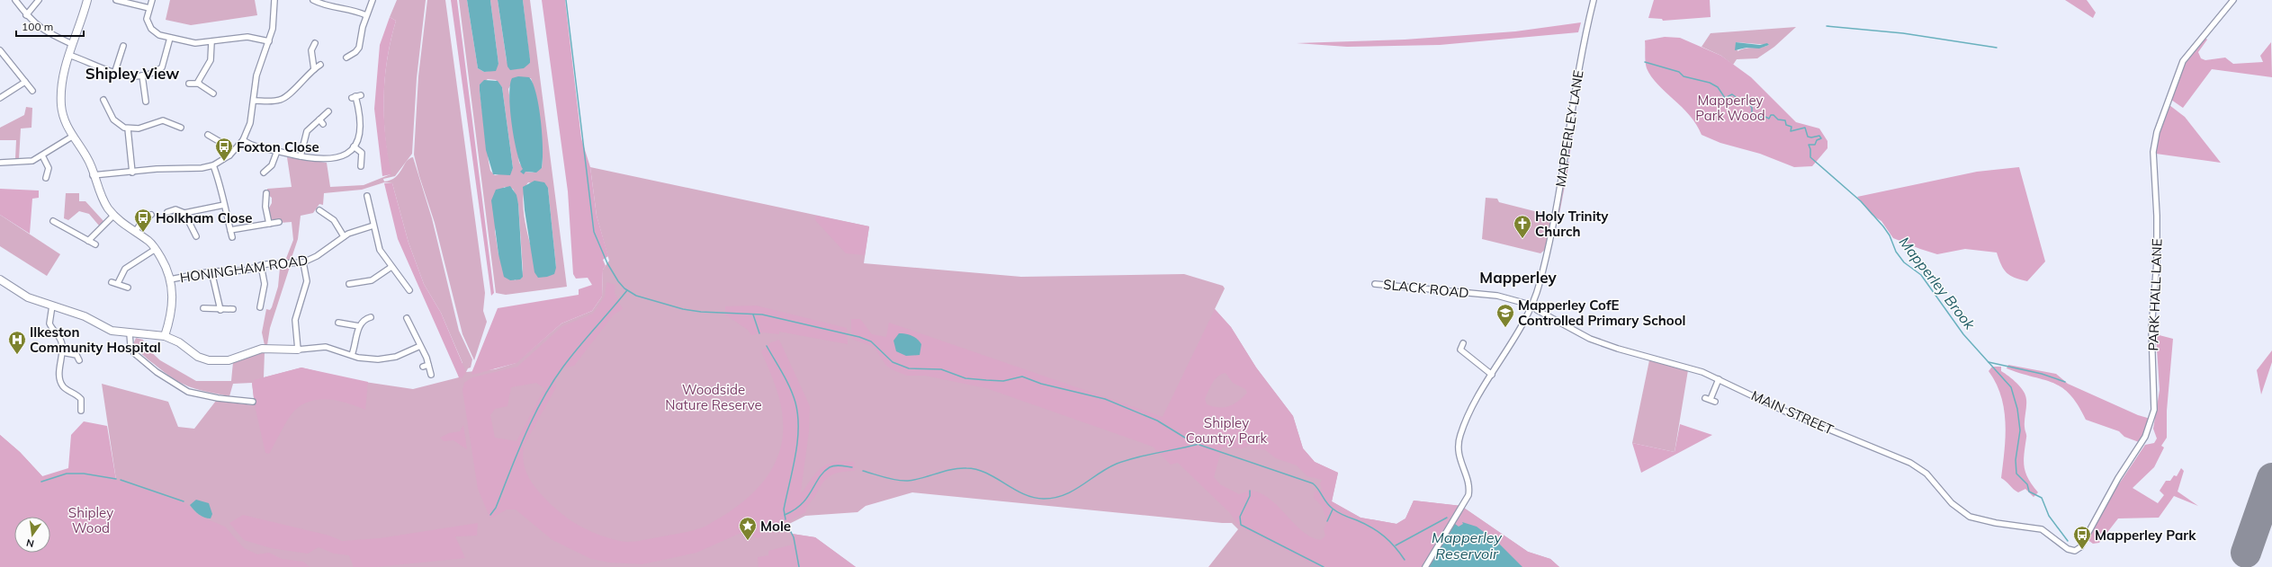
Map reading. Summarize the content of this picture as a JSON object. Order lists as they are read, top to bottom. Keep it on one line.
{"streets":{"street":["MAPPERLEY LANE","HONINGHAM ROAD","SLACK ROAD","PARK HALL LANE","MAIN STREET"]},"crossings":[["MAPPERLEY LANE","SLACK ROAD"],["MAPPERLEY LANE","MAIN STREET"],["SLACK ROAD","MAIN STREET"],["PARK HALL LANE","MAIN STREET"]],"districts":["Shipley View","Mapperley"],"water":["Mapperley Brook","Mapperley Reservoir"],"parks":["Mapperley Park Wood","Woodside Nature Reserve","Shipley Country Park","Shipley Wood"],"places":{"bus stop":["Foxton Close","Holkham Close","Mapperley Park"],"church":["Holy Trinity Church"],"school or university":["Mapperley CofE Controlled Primary School"],"hospital":["Ilkeston Community Hospital"],"place":["Mole"]},"scale_bar":"100 m","north":"bottom"}
